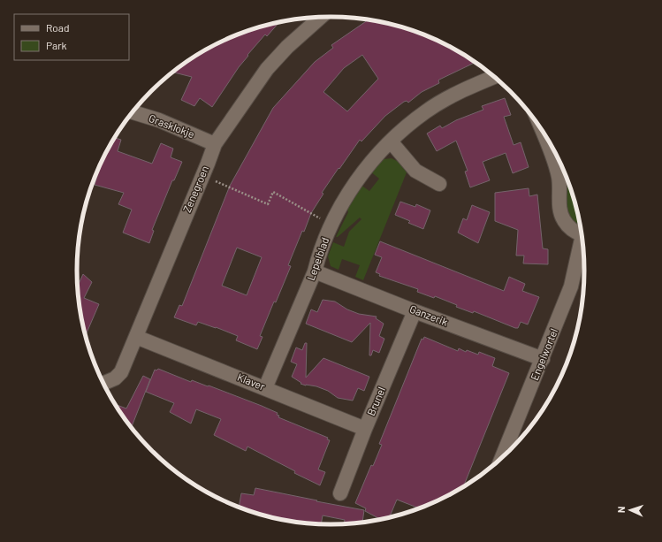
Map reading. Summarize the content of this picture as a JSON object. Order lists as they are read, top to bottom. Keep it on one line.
{"streets":{"street":["Grasklokje","Zenegroen","Lepelblad","Ganzerik","Engelwortel","Klaver","Brunel"]},"crossings":[["Grasklokje","Zenegroen"],["Zenegroen","Klaver"],["Lepelblad","Ganzerik"],["Lepelblad","Klaver"],["Ganzerik","Engelwortel"],["Ganzerik","Brunel"],["Klaver","Brunel"]],"legend":["Road","Park"],"north":"left"}
